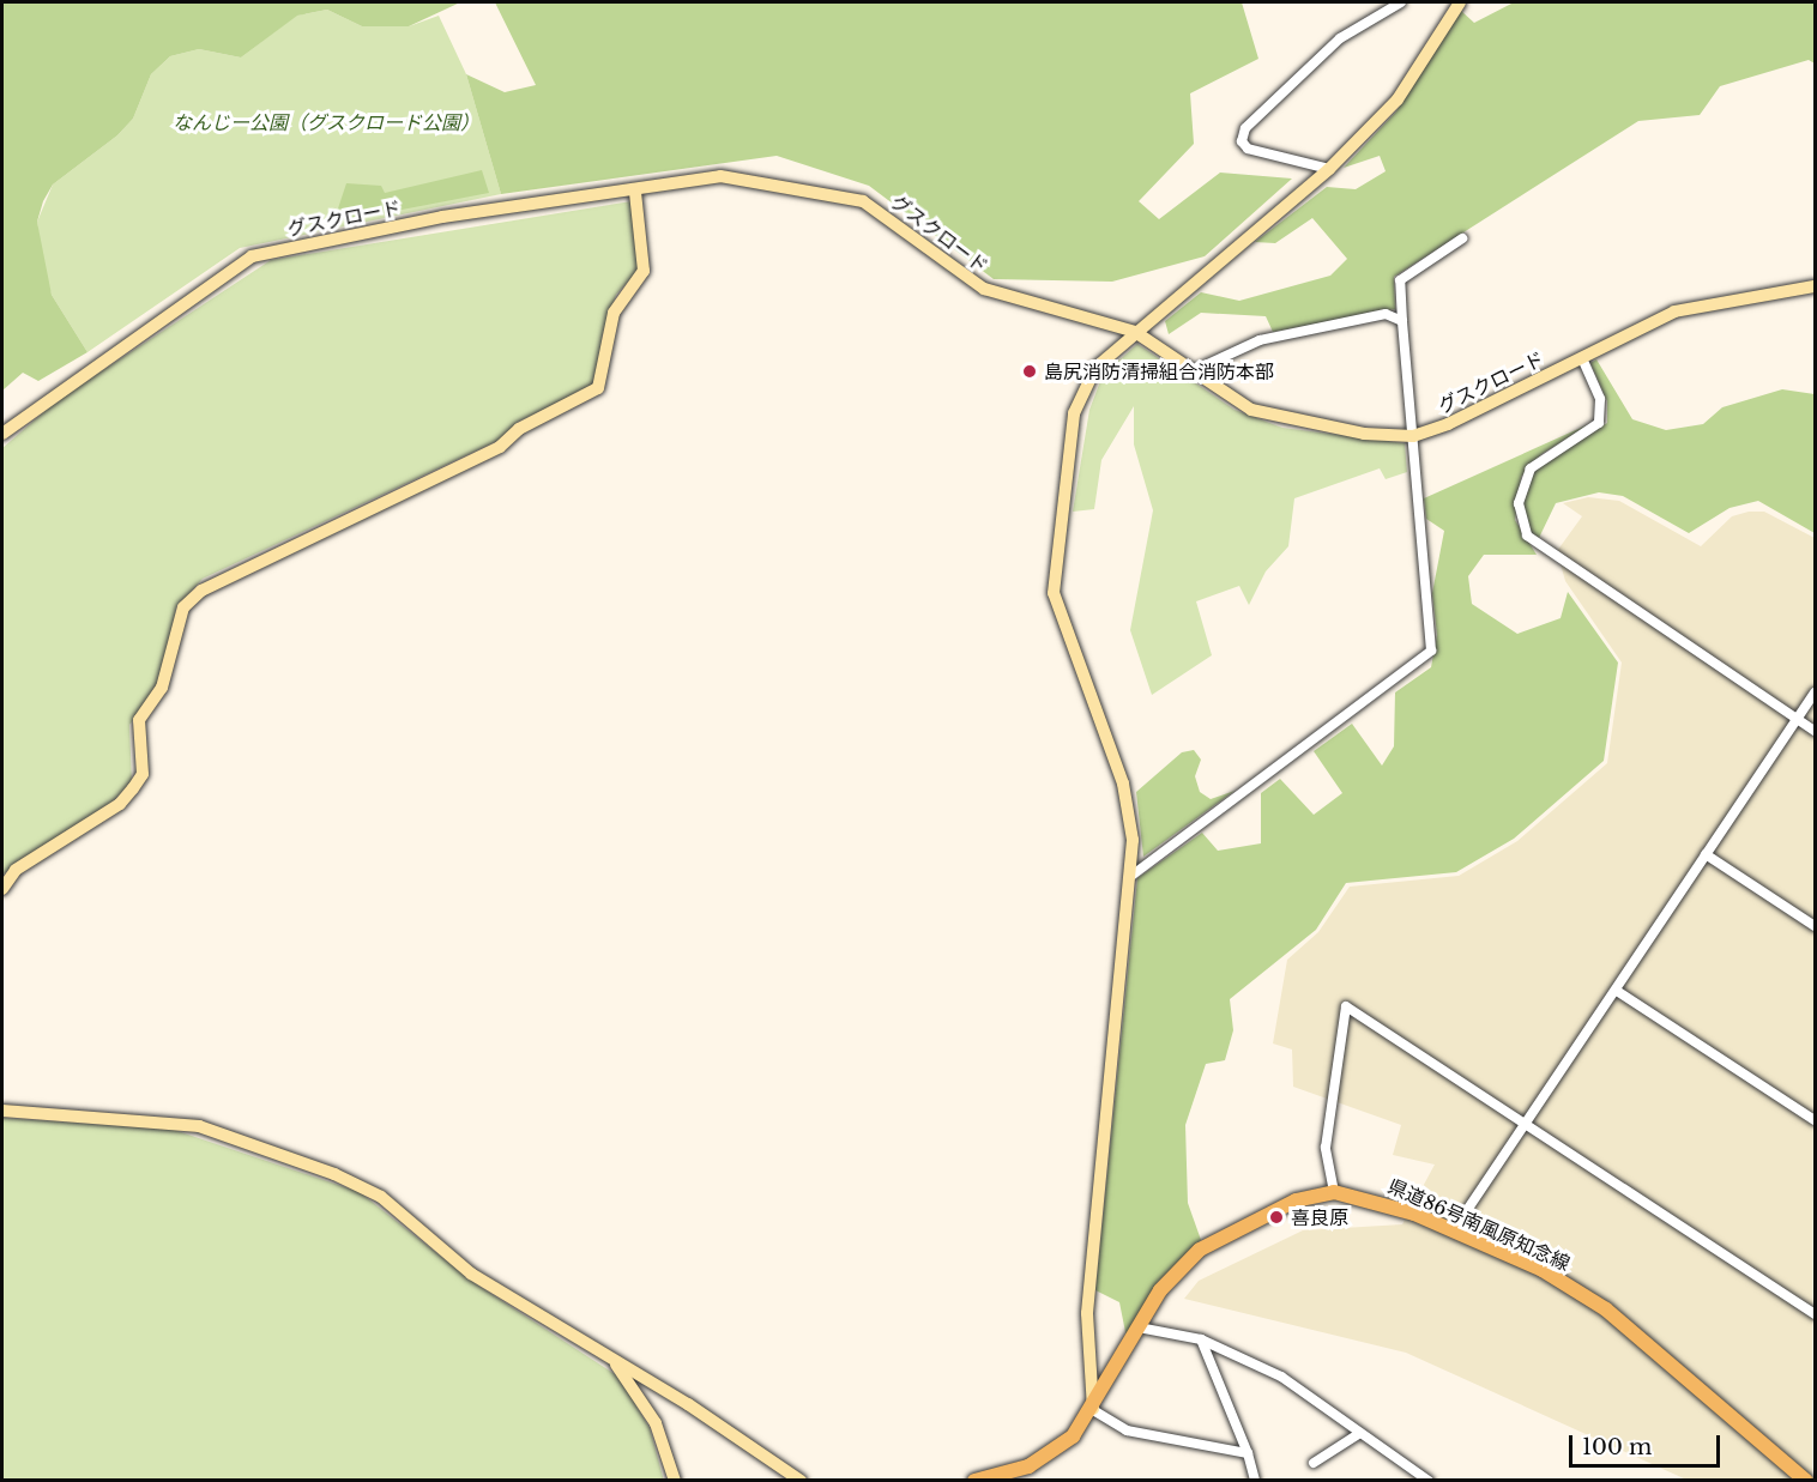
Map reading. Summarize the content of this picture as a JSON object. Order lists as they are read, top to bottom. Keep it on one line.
{"streets":{"main road":["県道86号南風原知念線"],"street":["グスクロード"]},"parks":["なんじー公園（グスクロード公園）"],"places":["島尻消防清掃組合消防本部","喜良原"],"scale_bar":"100 m"}
